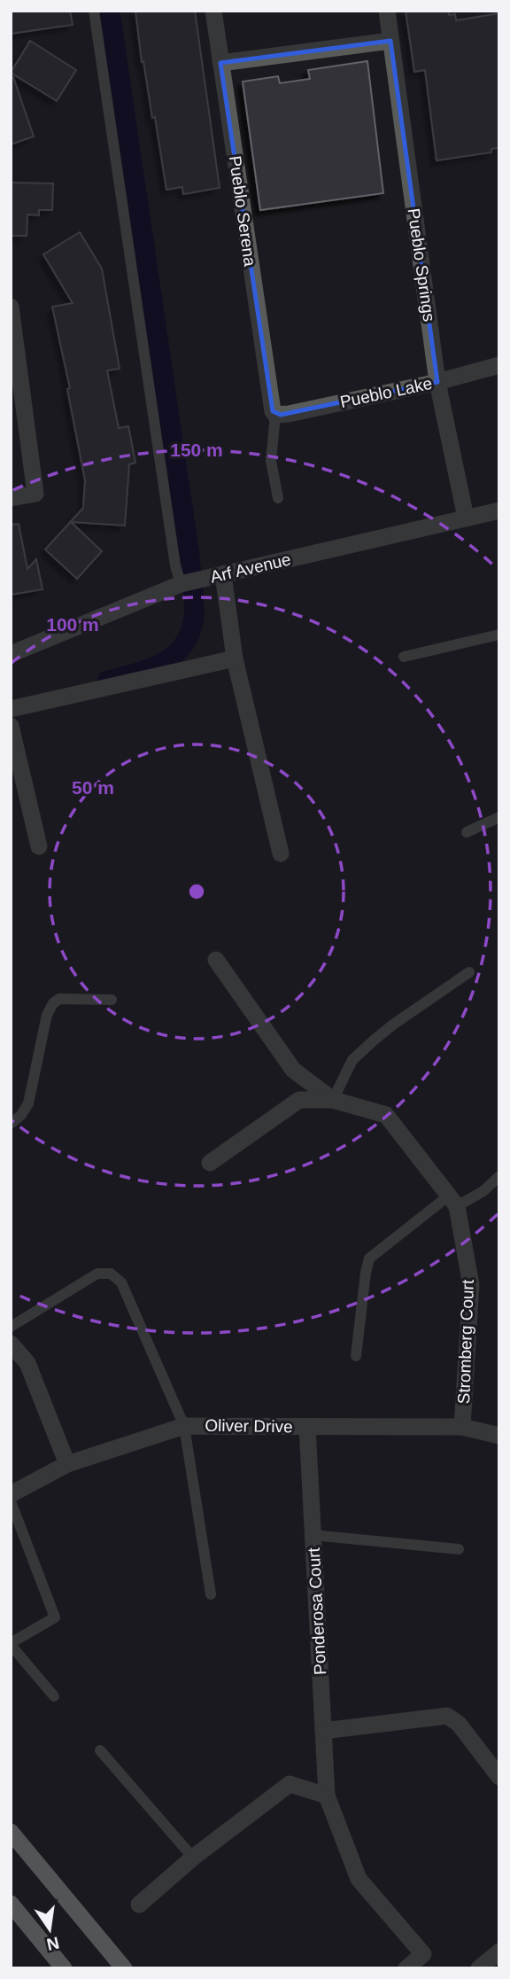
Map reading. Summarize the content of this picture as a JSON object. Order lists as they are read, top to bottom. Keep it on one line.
{"streets":{"street":["Pueblo Serena","Pueblo Springs","Pueblo Lake","Arf Avenue","Stromberg Court","Oliver Drive","Ponderosa Court"]},"crossings":[["Pueblo Serena","Pueblo Lake"],["Pueblo Springs","Pueblo Lake"],["Pueblo Springs","Arf Avenue"],["Stromberg Court","Oliver Drive"],["Oliver Drive","Ponderosa Court"]],"north":"bottom","rings":["150 m","100 m","50 m"]}
